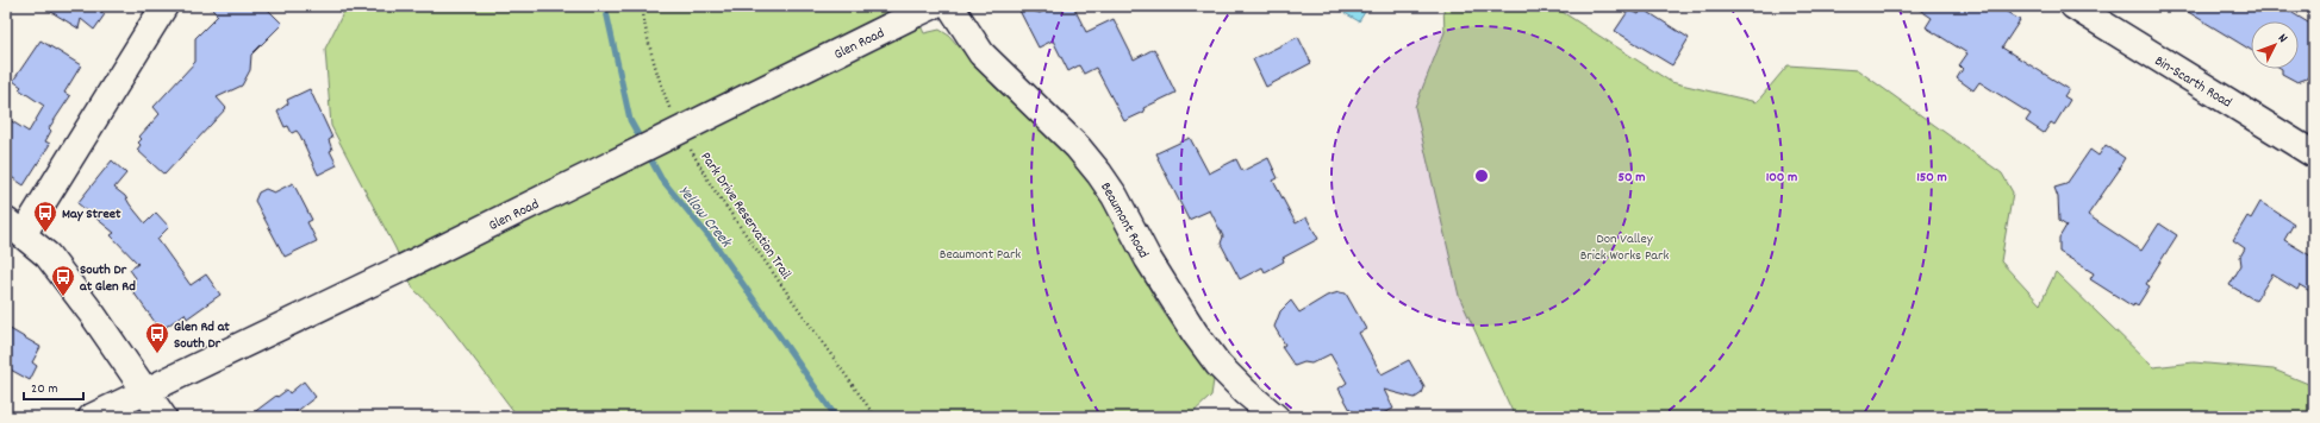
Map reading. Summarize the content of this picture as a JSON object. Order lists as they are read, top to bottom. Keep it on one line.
{"streets":{"street":["Glen Road","Bin-Scarth Road","Beaumont Road"],"path":["Park Drive Reservation Trail"]},"water":["Yellow Creek"],"parks":["Don Valley Brick Works Park","Beaumont Park"],"places":{"bus stop":["May Street","South Dr at Glen Rd","Glen Rd at South Dr"]},"scale_bar":"20 m","north":"top right","rings":["50 m","100 m","150 m"]}
